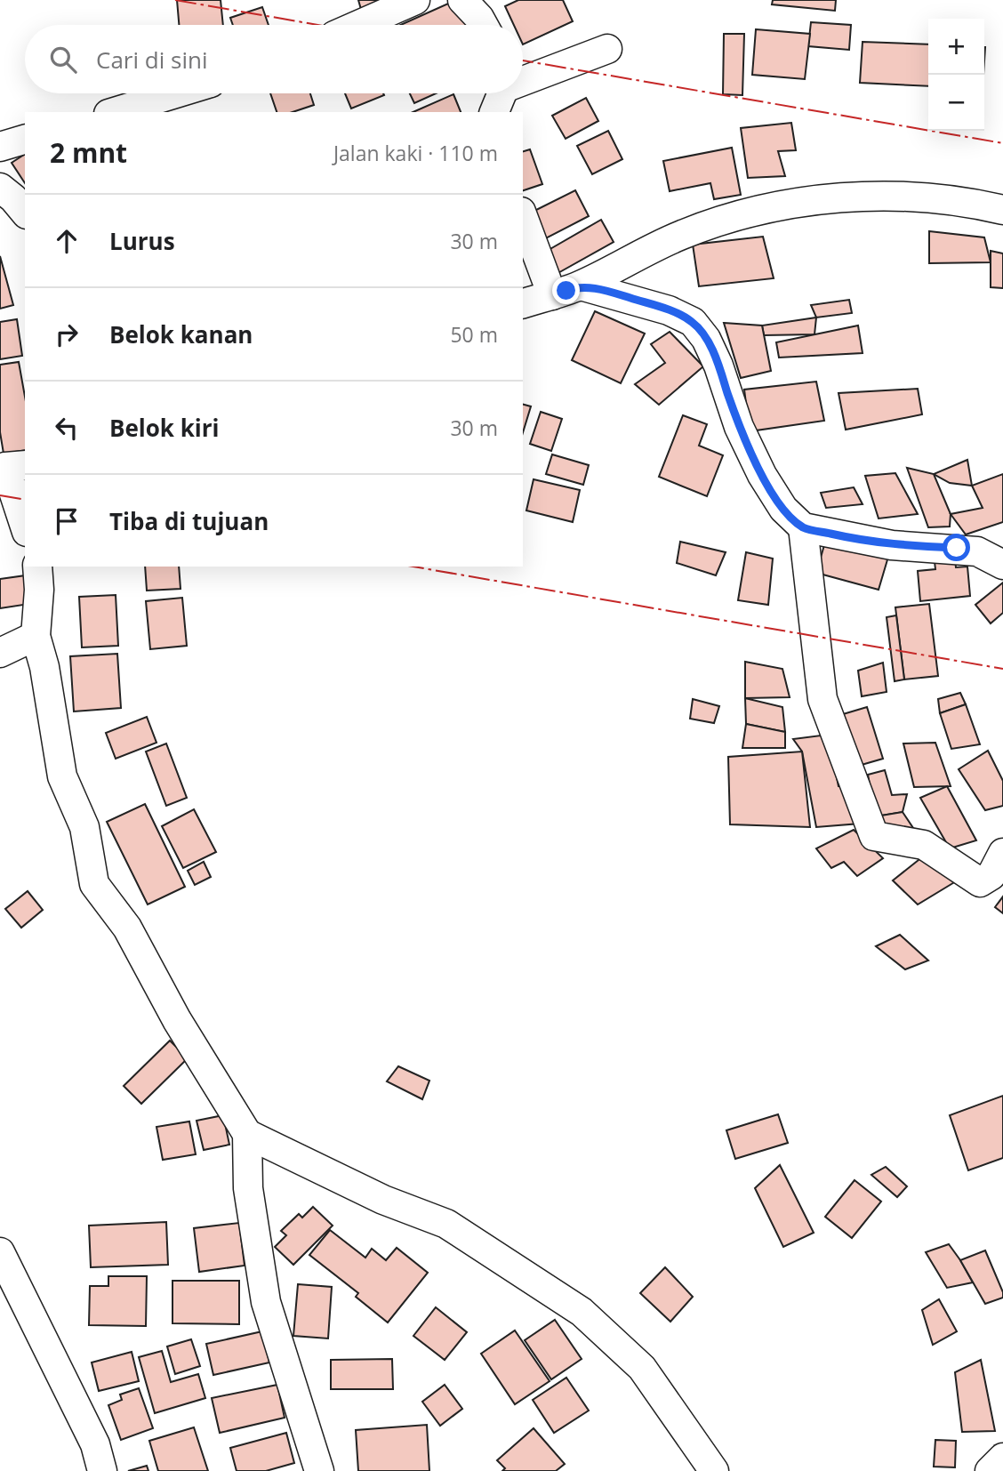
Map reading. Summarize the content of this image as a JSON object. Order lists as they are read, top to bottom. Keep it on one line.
{"page":{"map_buttons":["+","−"],"search":"Cari di sini","heading":["2 mnt","Jalan kaki · 110 m"],"list":[["Lurus","30 m"],["Belok kanan","50 m"],["Belok kiri","30 m"],"Tiba di tujuan"]}}
